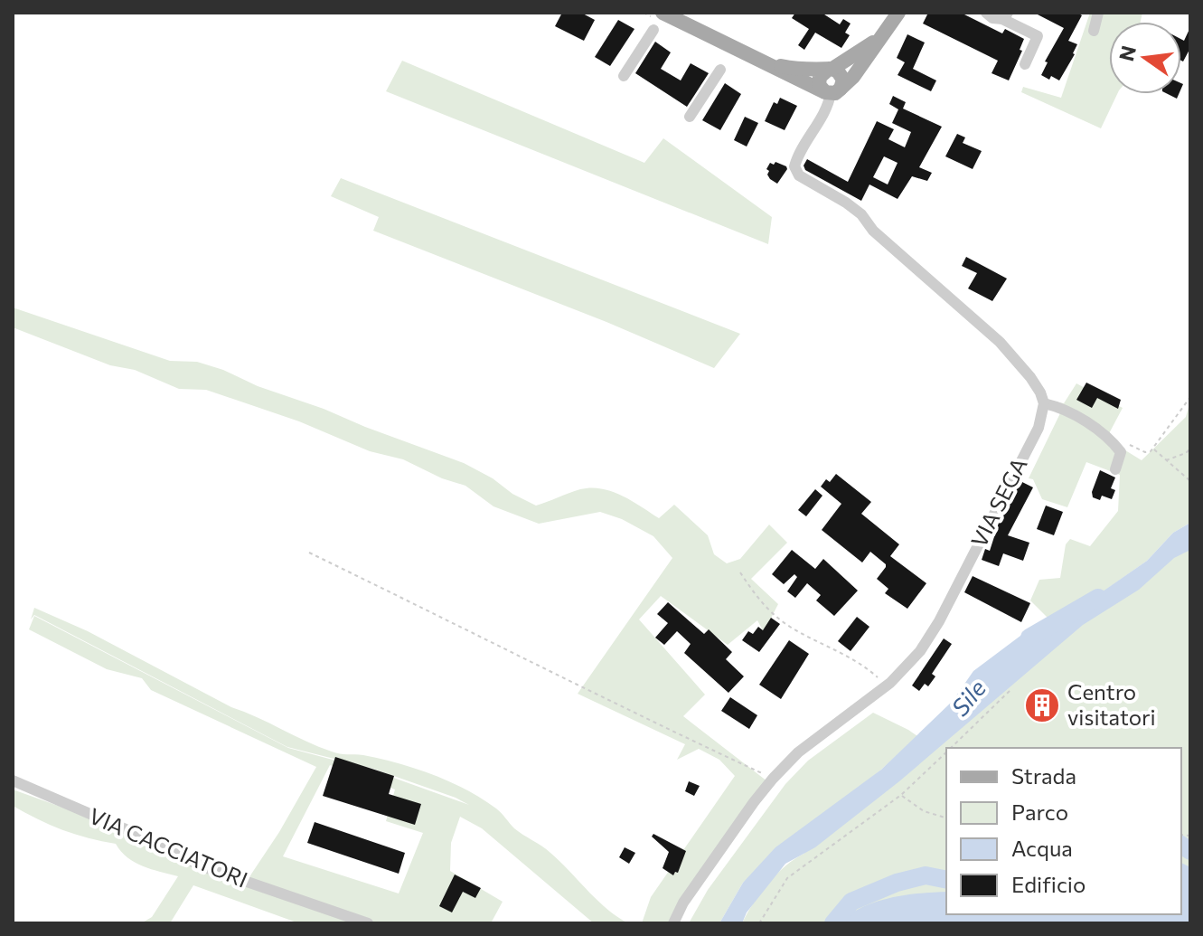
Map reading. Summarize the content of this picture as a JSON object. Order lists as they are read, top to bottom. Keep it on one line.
{"streets":{"street":["VIA SEGA","VIA CACCIATORI"]},"water":["Sile"],"places":{"building":["Centro visitatori"]},"legend":["Strada","Parco","Acqua","Edificio"],"north":"left"}
